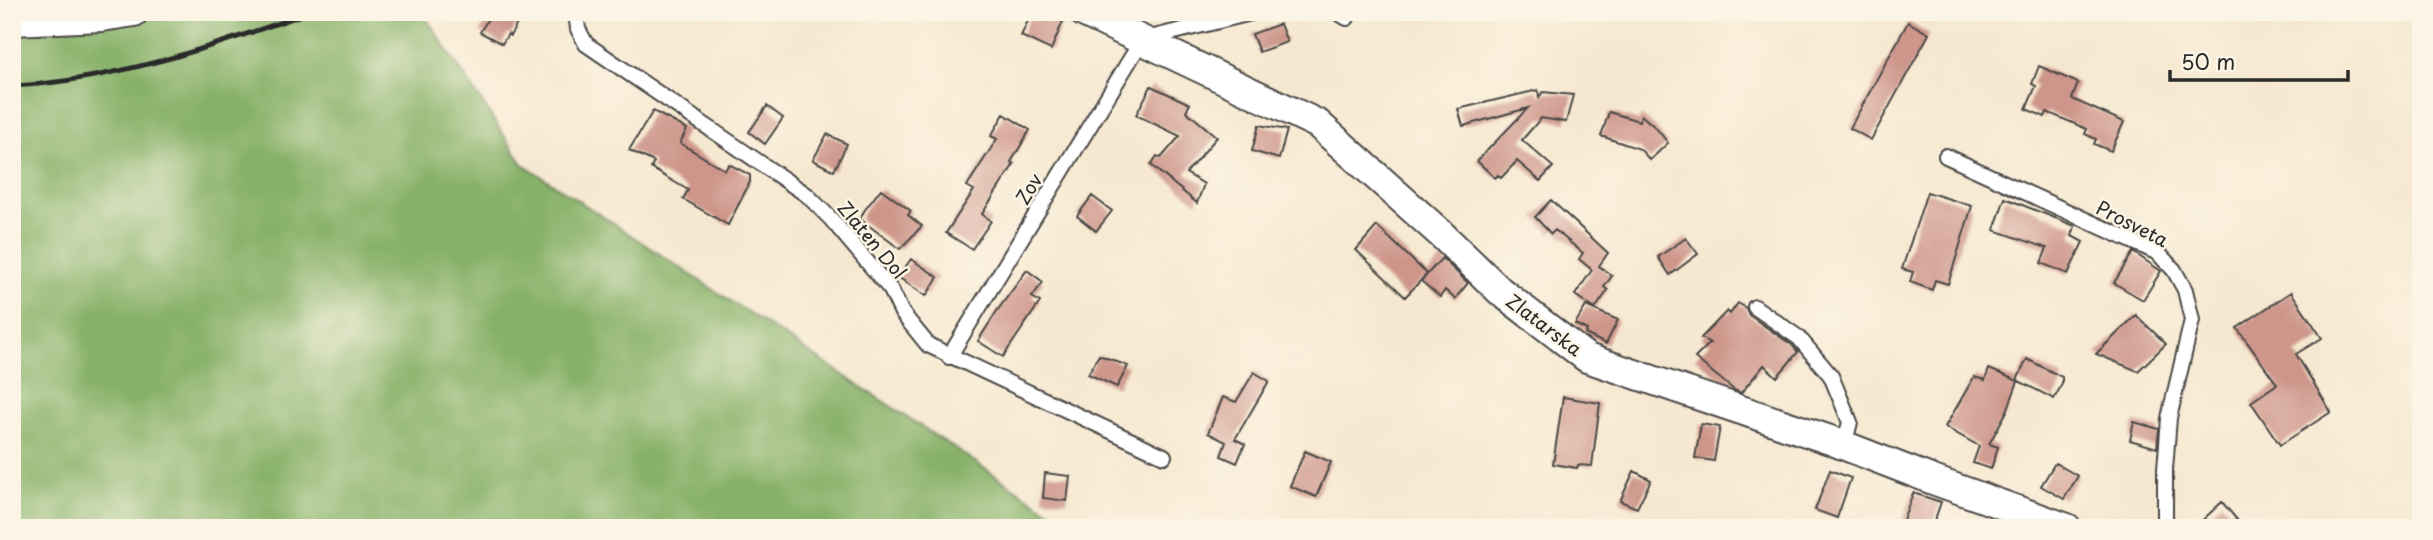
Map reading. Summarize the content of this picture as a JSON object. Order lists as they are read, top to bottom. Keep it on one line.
{"streets":{"street":["Zlatarska"],"lane":["Zov","Prosveta","Zlaten Dol"]},"crossings":[["Zov","Zlaten Dol"],["Zov","Zlatarska"]],"scale_bar":"50 m"}
